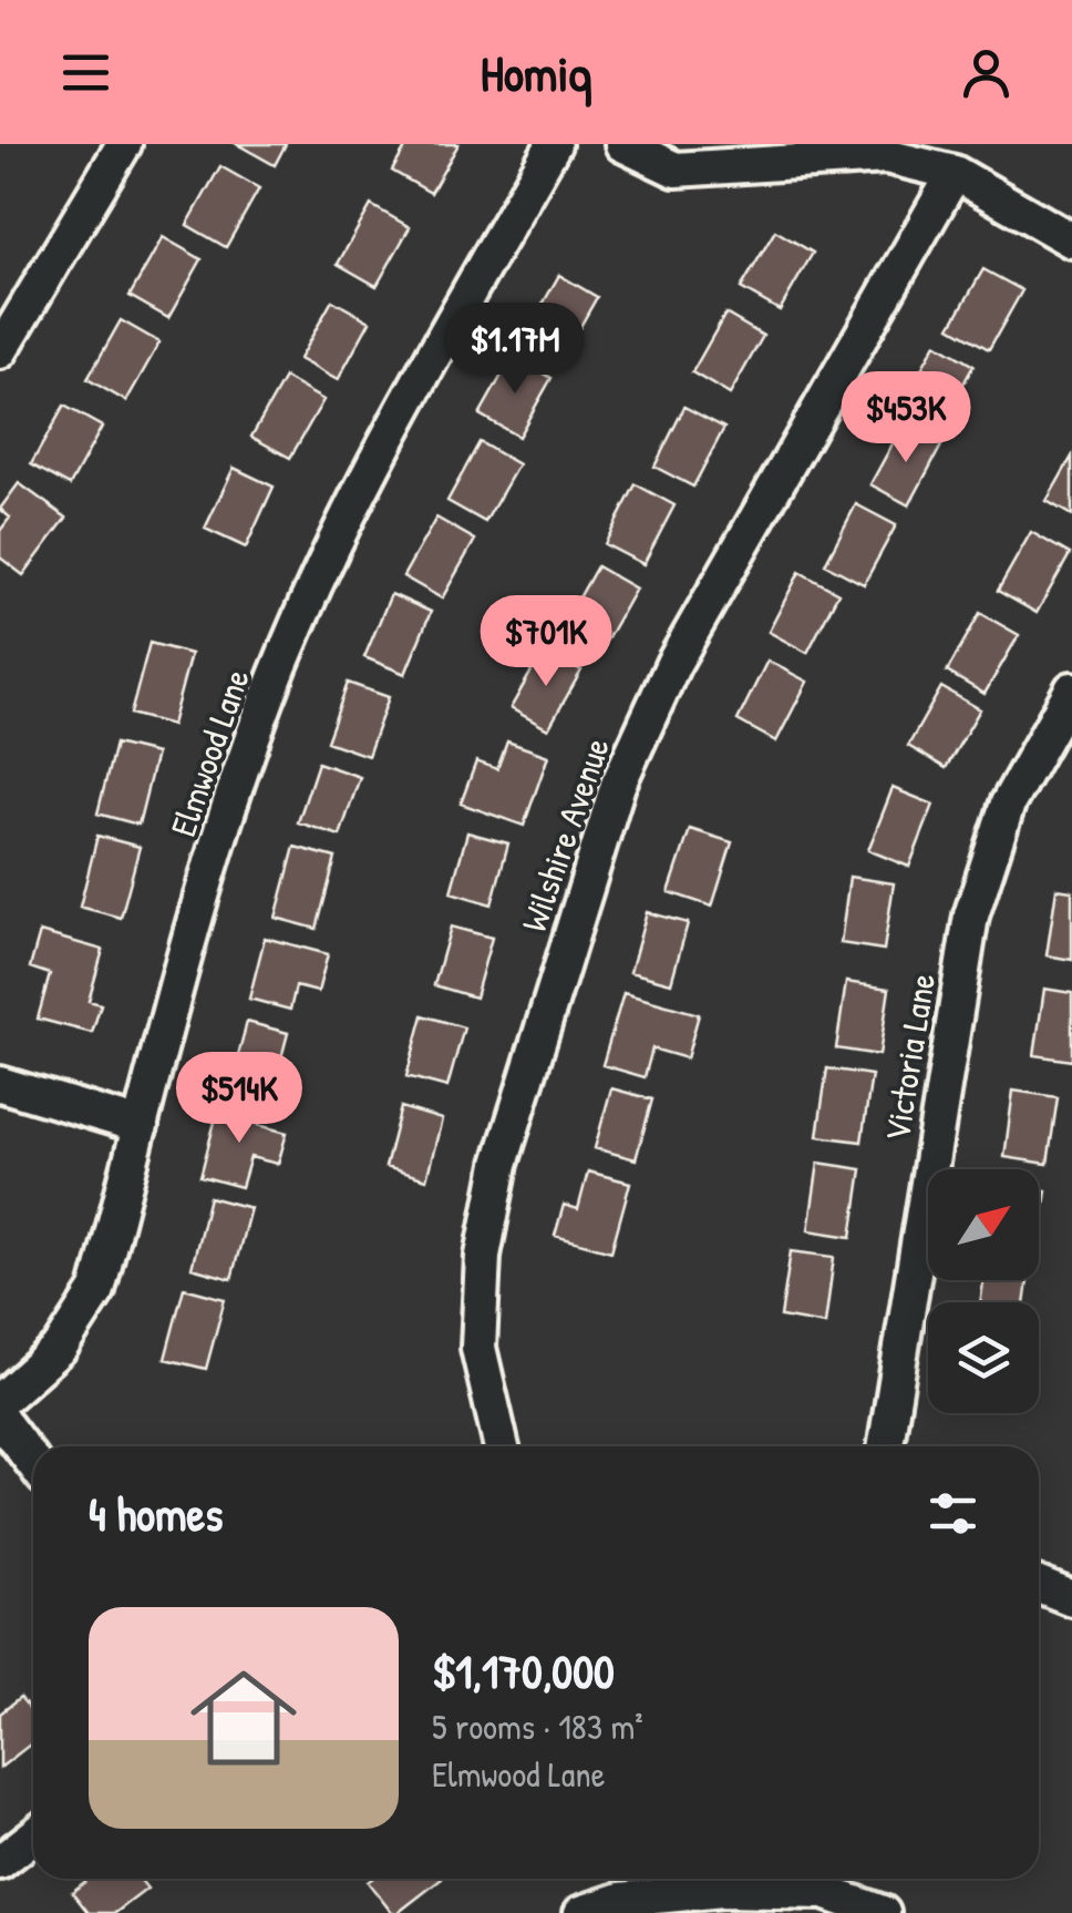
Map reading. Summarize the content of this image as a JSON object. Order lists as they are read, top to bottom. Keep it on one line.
{"streets":{"street":["Elmwood Lane","Wilshire Avenue","Victoria Lane"]},"north":"top right","page":{"header":"Homiq","price":["$1.17M","$453K","$701K","$514K"],"heading":"4 homes","list":[{"name":"$1,170,000","note":"5 rooms · 183 m² · Elmwood Lane"}]}}
